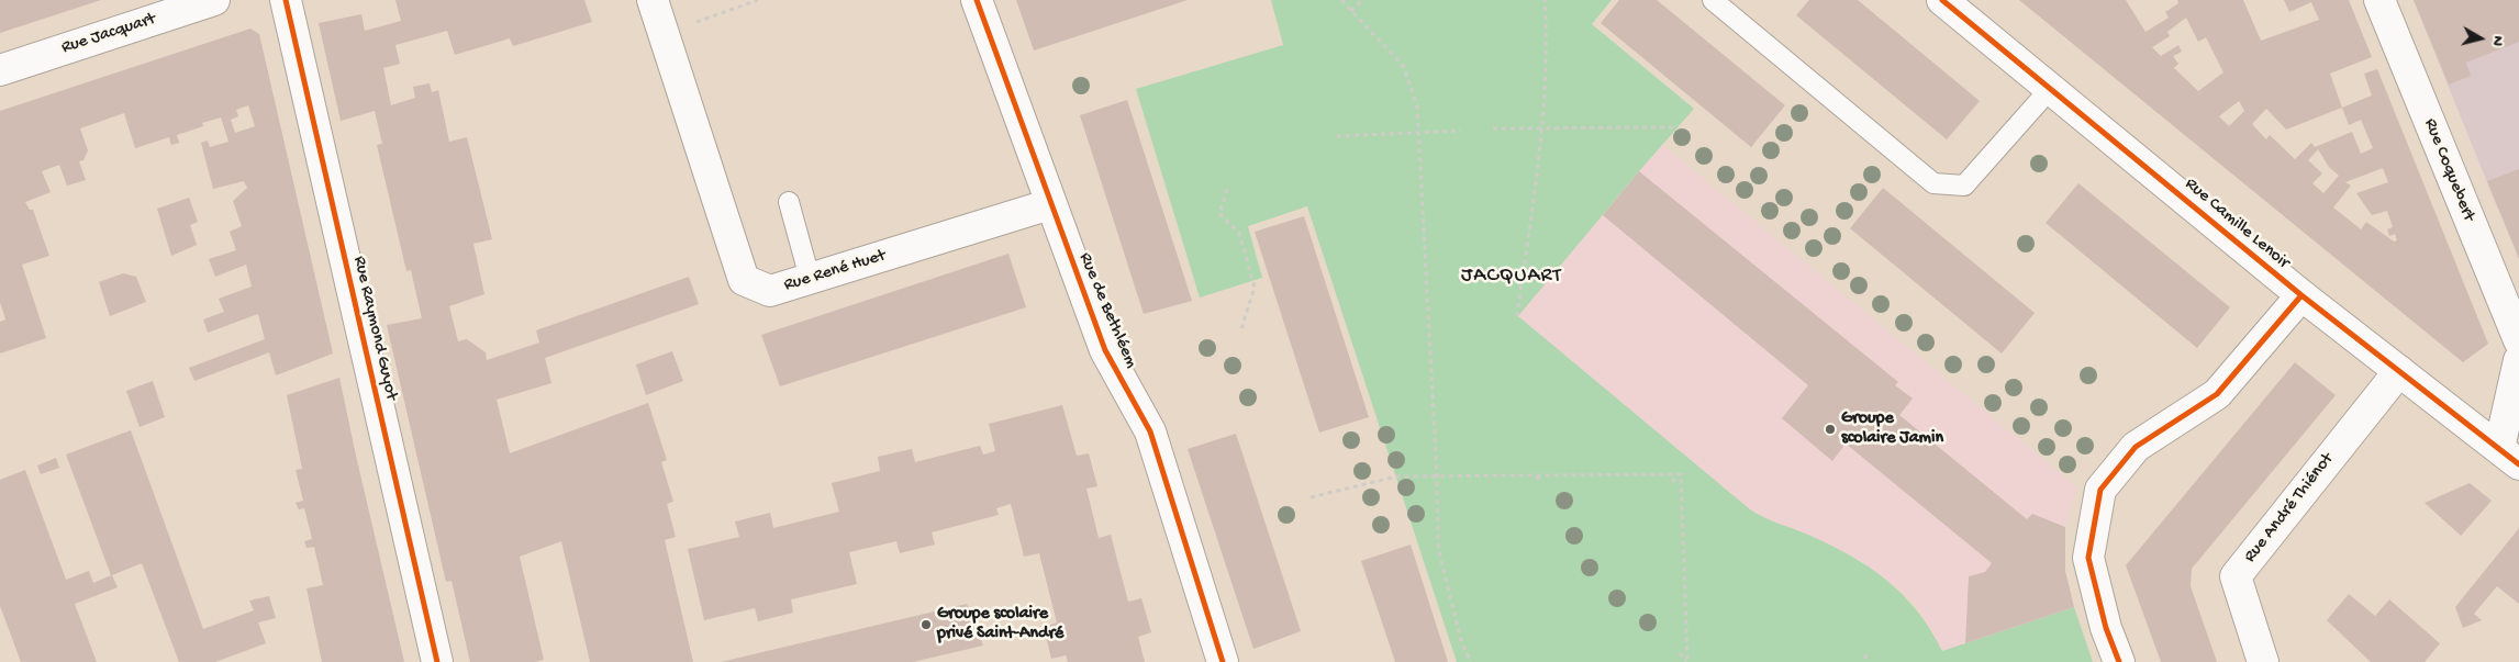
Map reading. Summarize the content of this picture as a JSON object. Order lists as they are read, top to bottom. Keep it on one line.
{"streets":{"street":["Rue Jacquart","Rue Coquebert","Rue Camille Lenoir","Rue René Huet","Rue de Bethléem","Rue Raymond Guyot","Rue André Thiénot"]},"crossings":[["Rue Camille Lenoir","Rue André Thiénot"],["Rue René Huet","Rue de Bethléem"]],"districts":["JACQUART"],"places":["Groupe scolaire Jamin","Groupe scolaire privé Saint-André"],"north":"right"}
